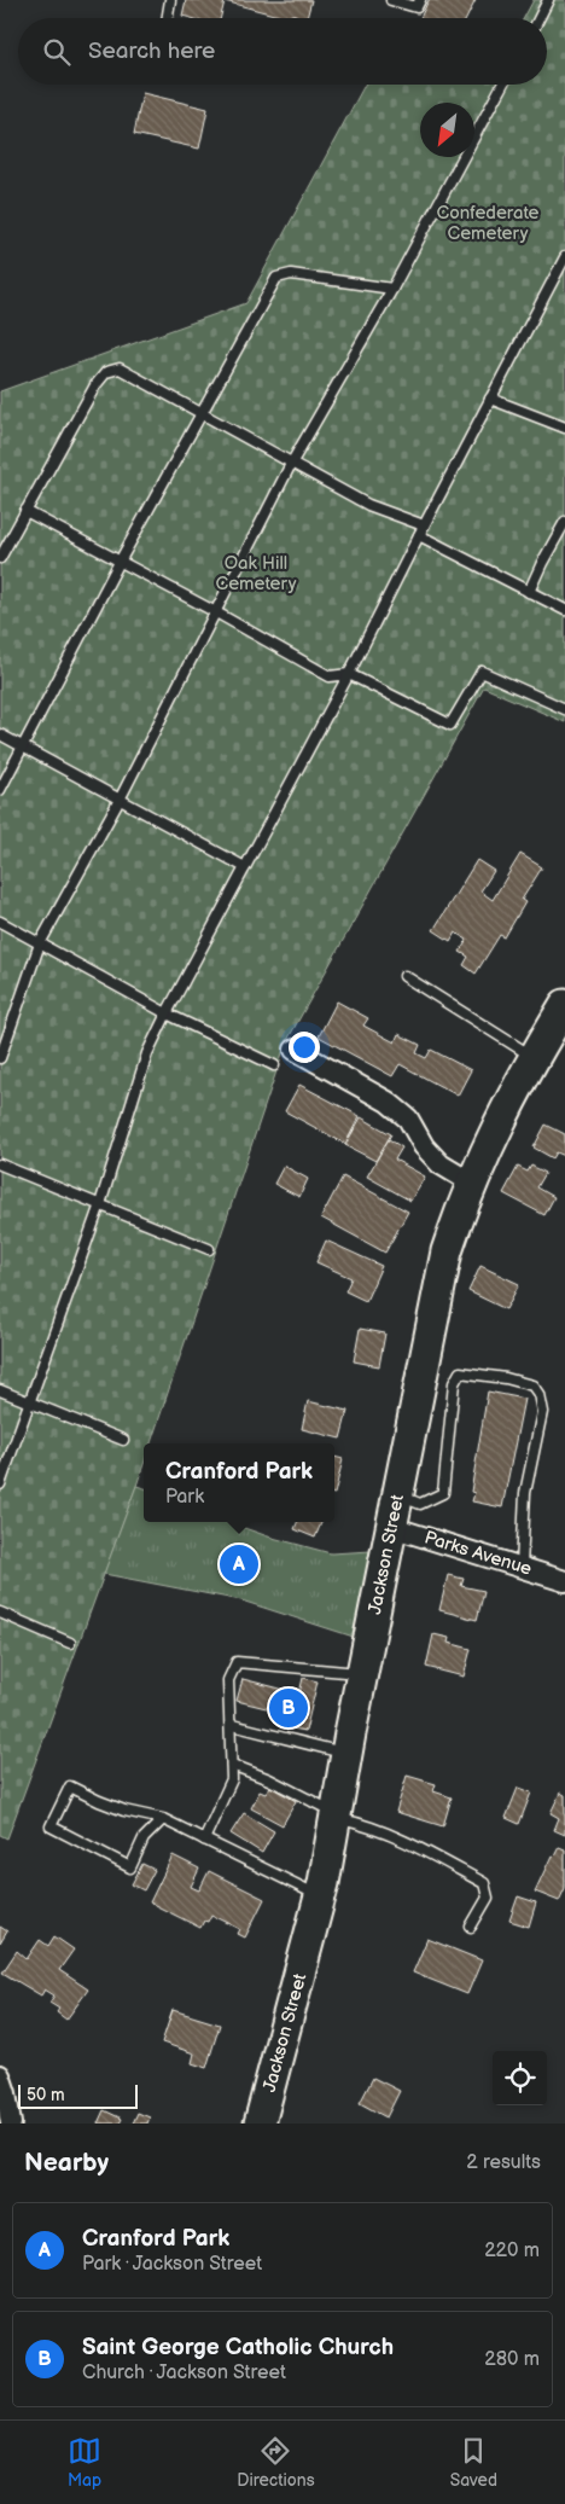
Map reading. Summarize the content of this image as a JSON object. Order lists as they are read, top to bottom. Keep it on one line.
{"streets":{"main road":["Jackson Street"],"street":["Parks Avenue"]},"crossings":[["Parks Avenue","Jackson Street"]],"parks":["Confederate Cemetery","Oak Hill Cemetery"],"scale_bar":"50 m","north":"bottom left","page":{"search":"Search here","popup":["Cranford Park","Park"],"pins":["A","B"],"scale":"50 m","heading":["Nearby","2 results"],"list":[{"mark":"A","name":"Cranford Park","note":"Park · Jackson Street","value":"220 m"},{"mark":"B","name":"Saint George Catholic Church","note":"Church · Jackson Street","value":"280 m"}],"nav":["Map","Directions","Saved"]}}
